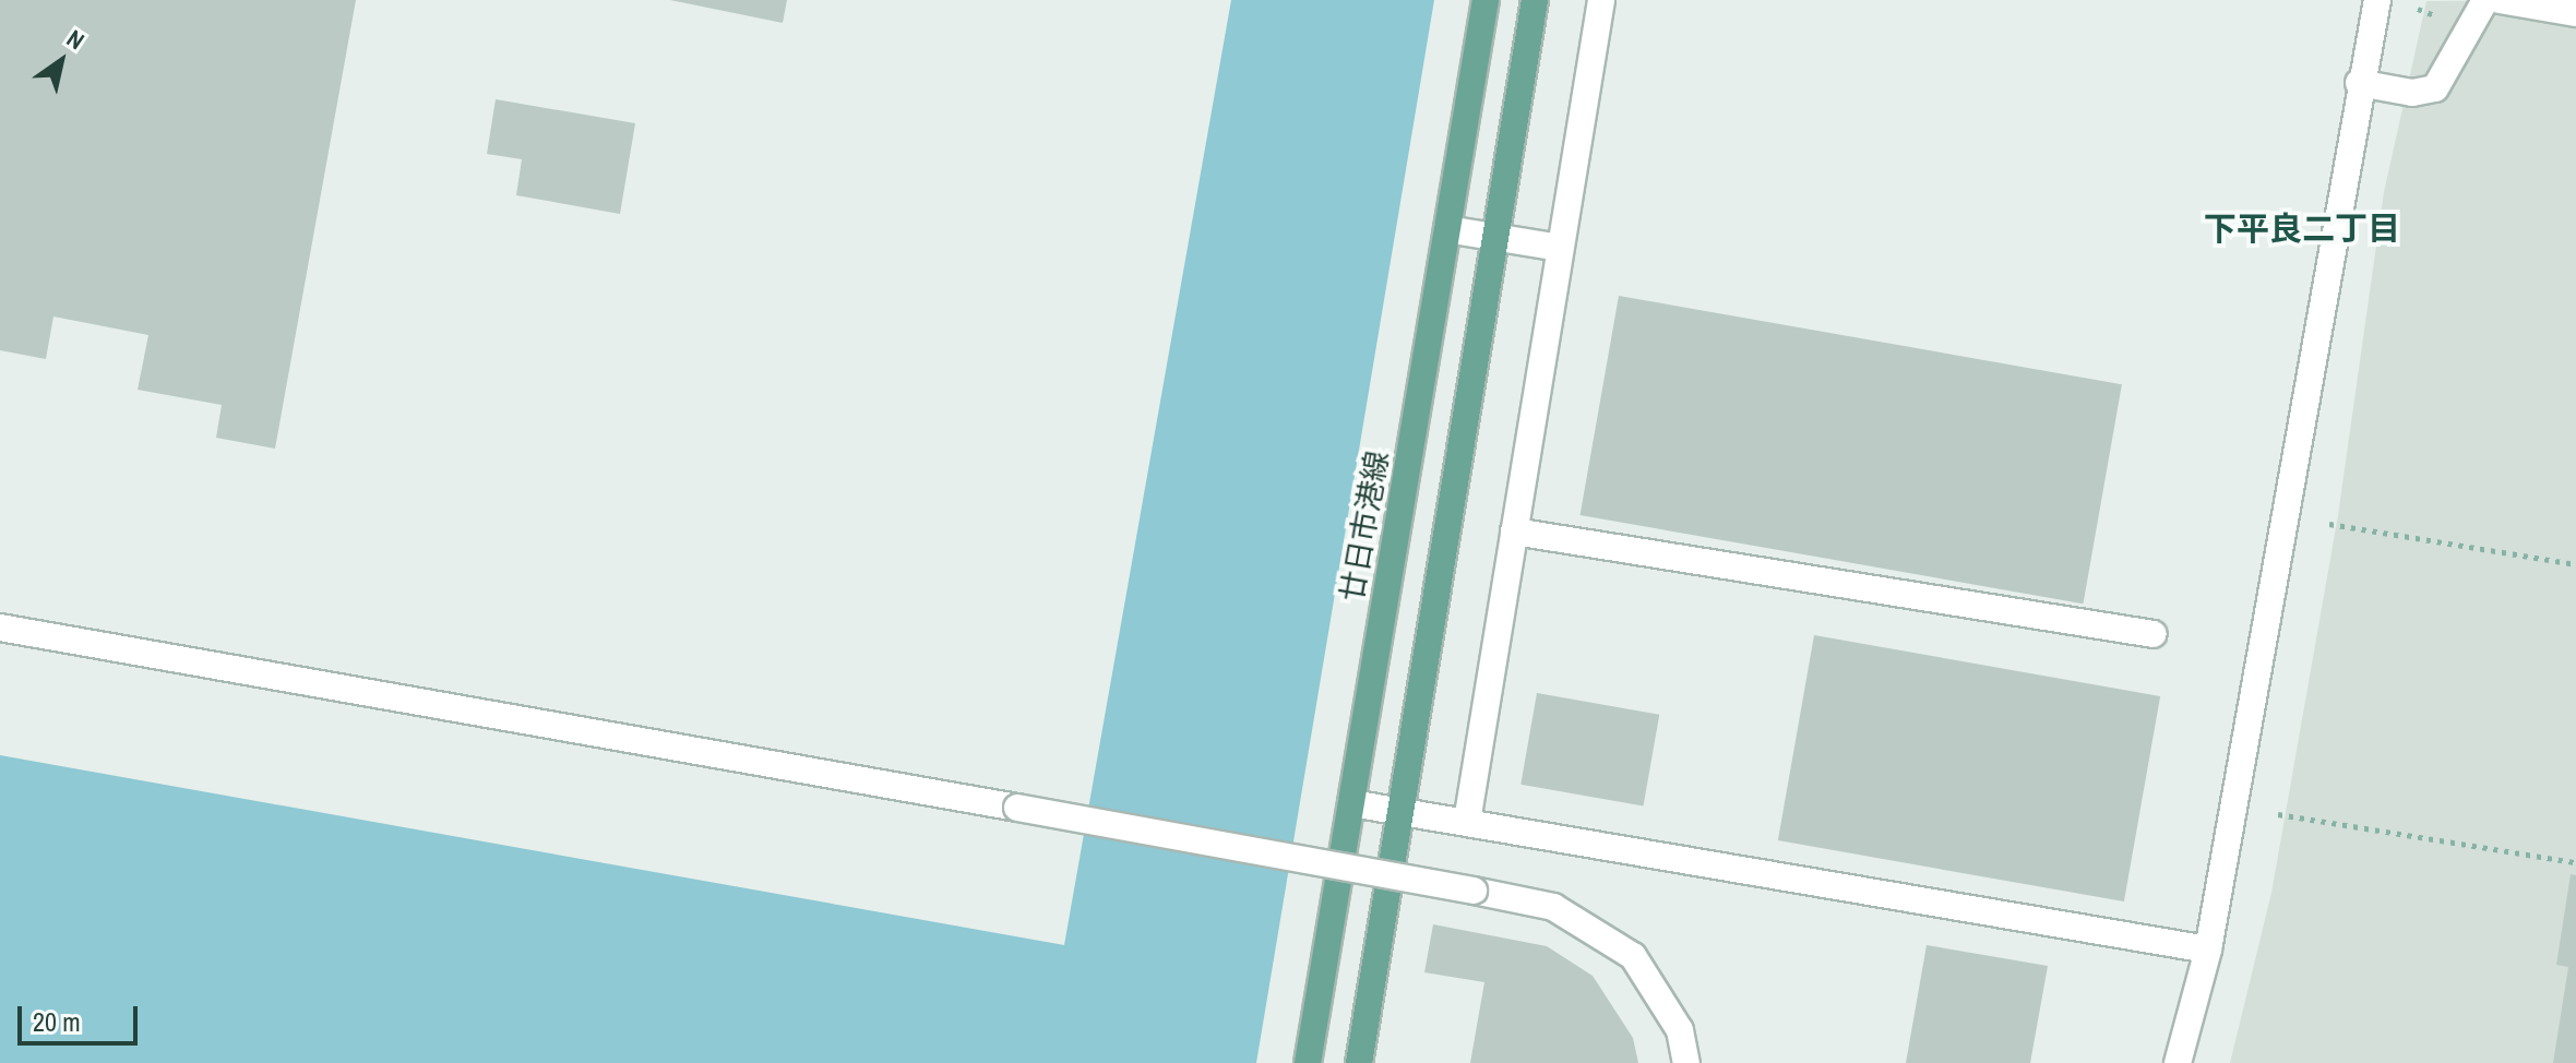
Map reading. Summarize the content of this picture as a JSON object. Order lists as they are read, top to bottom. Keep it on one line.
{"streets":{"main road":["廿日市港線"]},"districts":["下平良二丁目"],"scale_bar":"20 m","north":"top right"}
